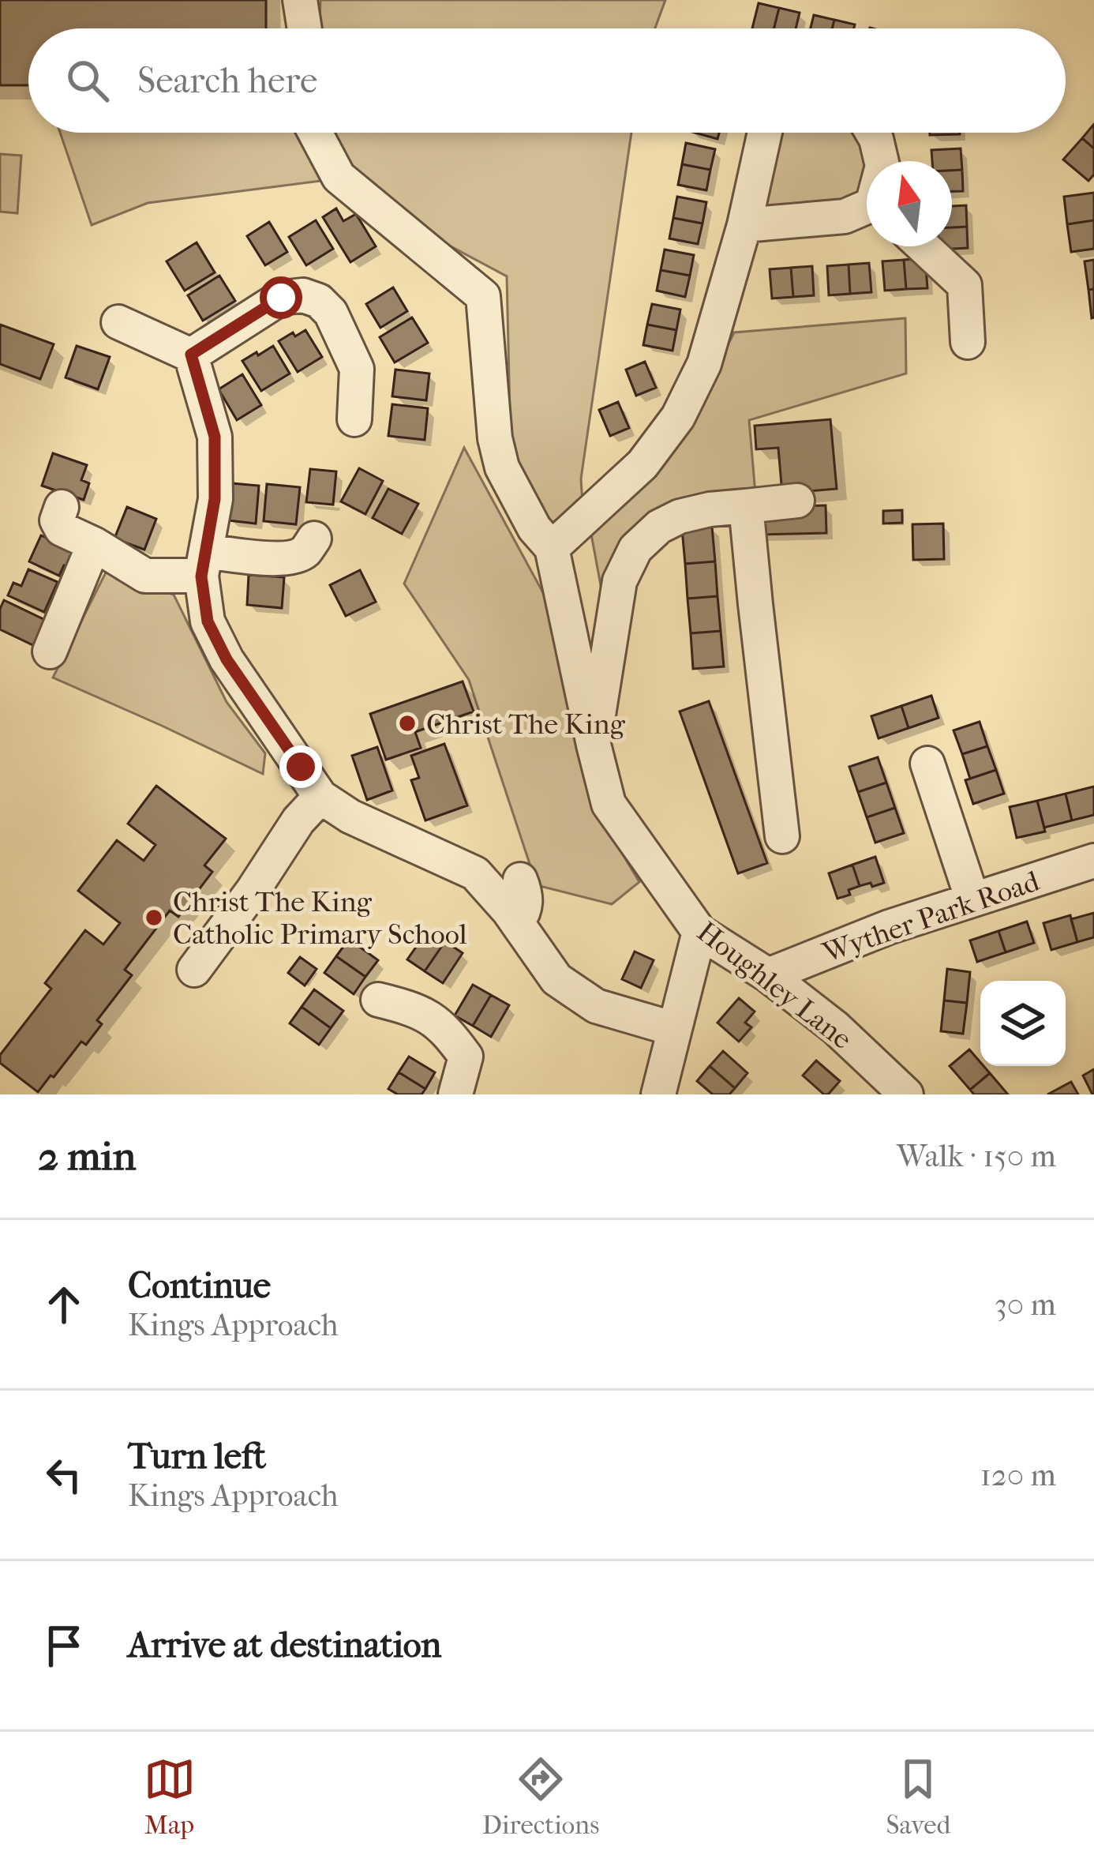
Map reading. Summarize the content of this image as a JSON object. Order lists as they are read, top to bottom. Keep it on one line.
{"streets":{"street":["Wyther Park Road","Houghley Lane"]},"crossings":[["Wyther Park Road","Houghley Lane"]],"places":["Christ The King","Christ The King Catholic Primary School"],"north":"top","page":{"search":"Search here","heading":["2 min","Walk · 150 m"],"list":[["Continue","Kings Approach","30 m"],["Turn left","Kings Approach","120 m"],"Arrive at destination"],"nav":["Map","Directions","Saved"]}}
